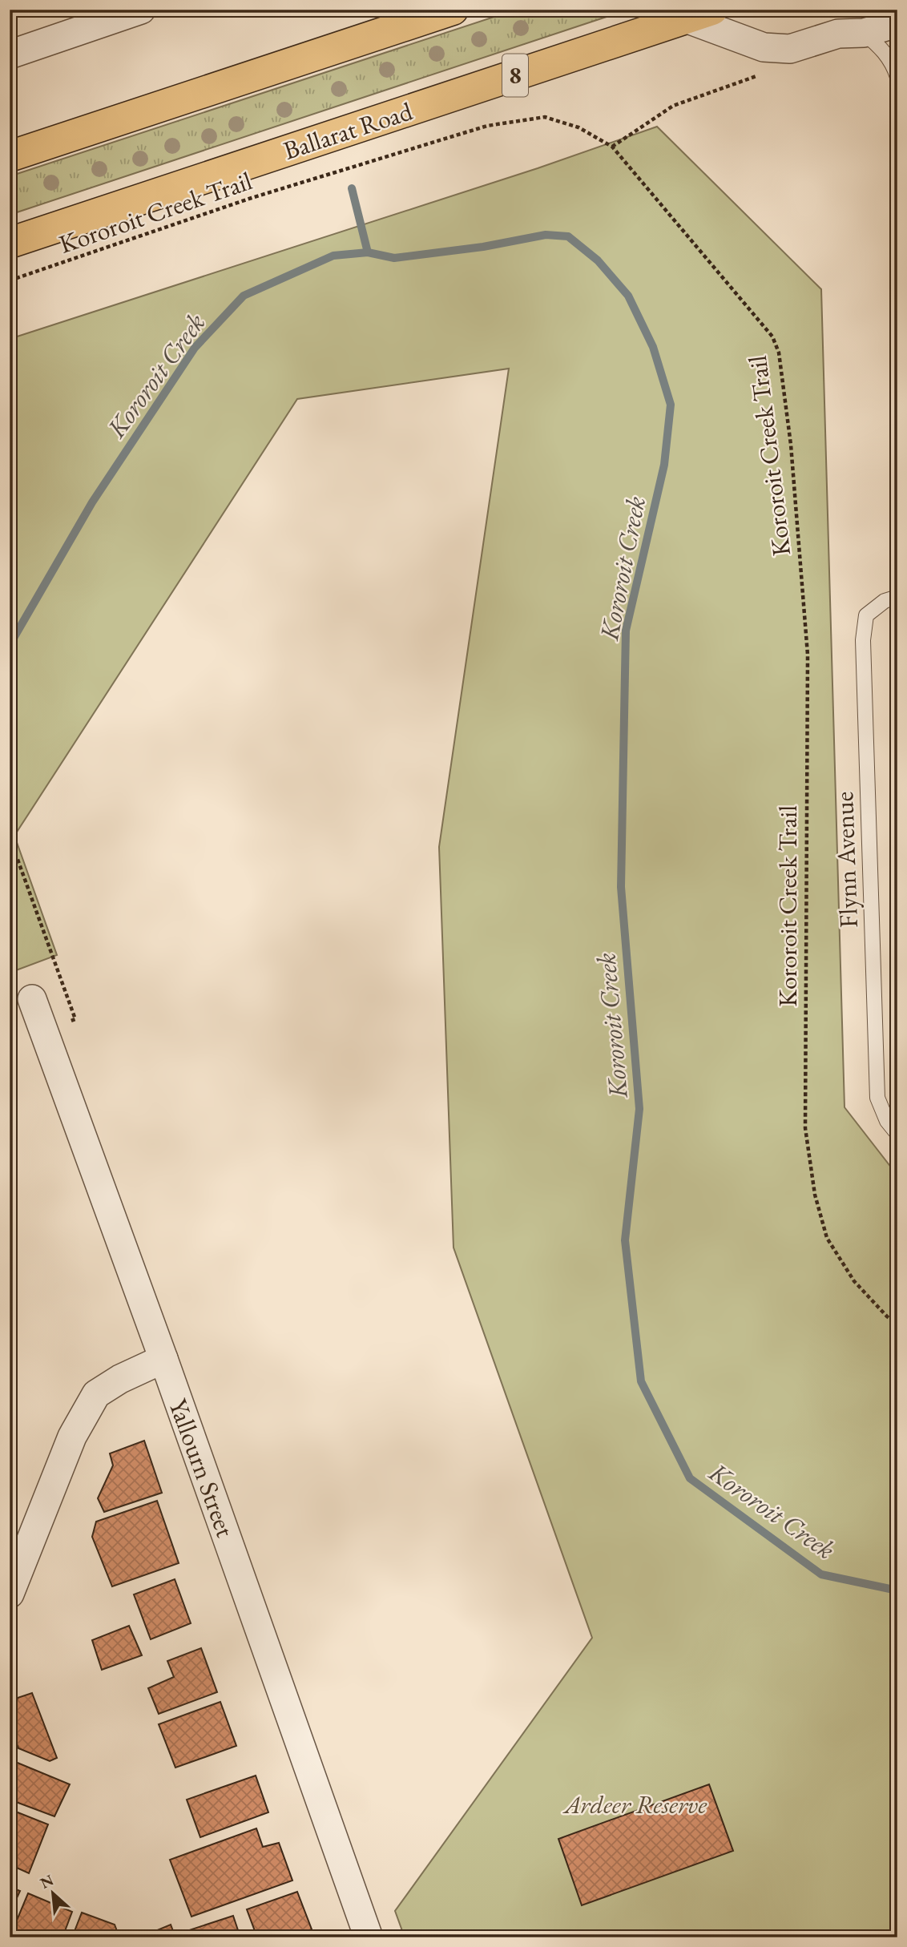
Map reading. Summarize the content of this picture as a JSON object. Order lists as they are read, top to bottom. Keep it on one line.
{"streets":{"highway":["8","Ballarat Road"],"street":["Yallourn Street"],"lane":["Flynn Avenue"],"path":["Kororoit Creek Trail"]},"water":["Kororoit Creek"],"parks":["Ardeer Reserve"],"north":"top left"}
